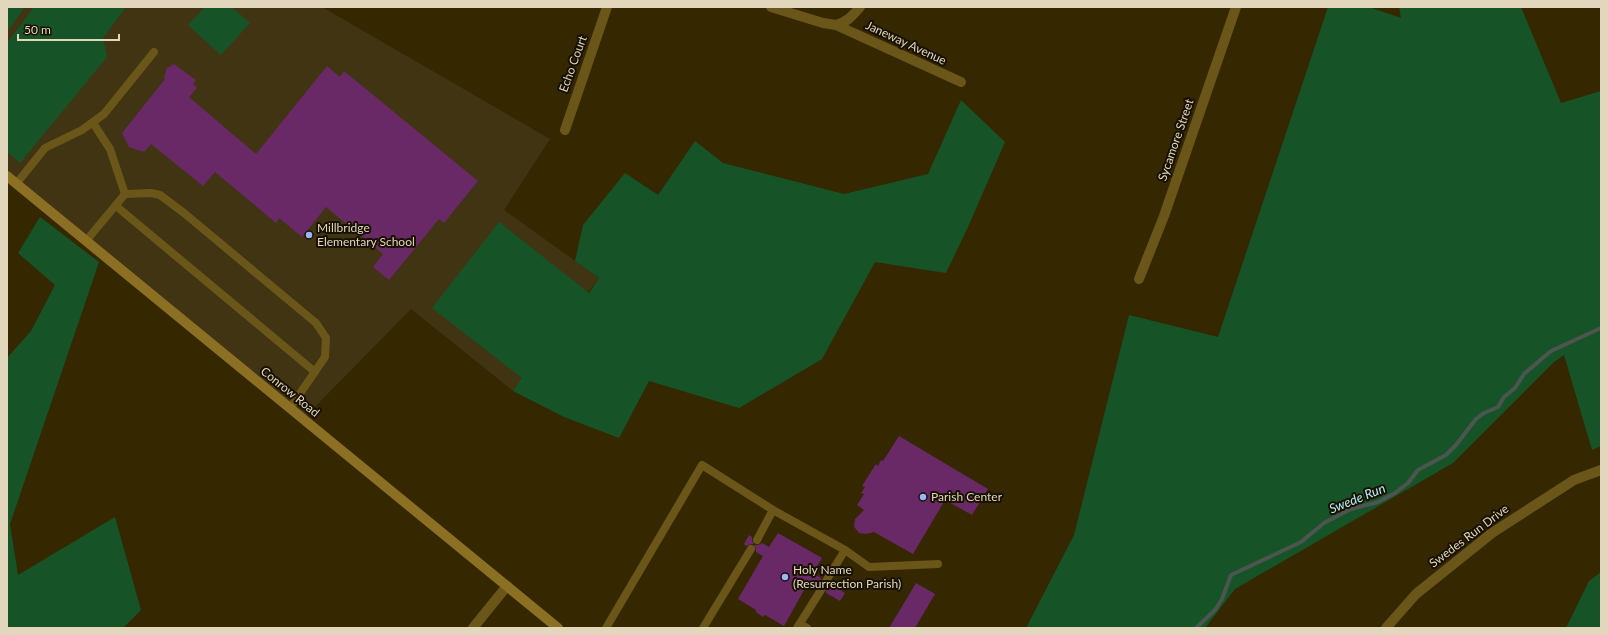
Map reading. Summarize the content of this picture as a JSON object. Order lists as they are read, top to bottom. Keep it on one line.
{"streets":{"street":["Janeway Avenue","Echo Court","Sycamore Street","Conrow Road","Swedes Run Drive"]},"water":["Swede Run"],"places":["Millbridge Elementary School","Parish Center","Holy Name (Resurrection Parish)"],"scale_bar":"50 m"}
